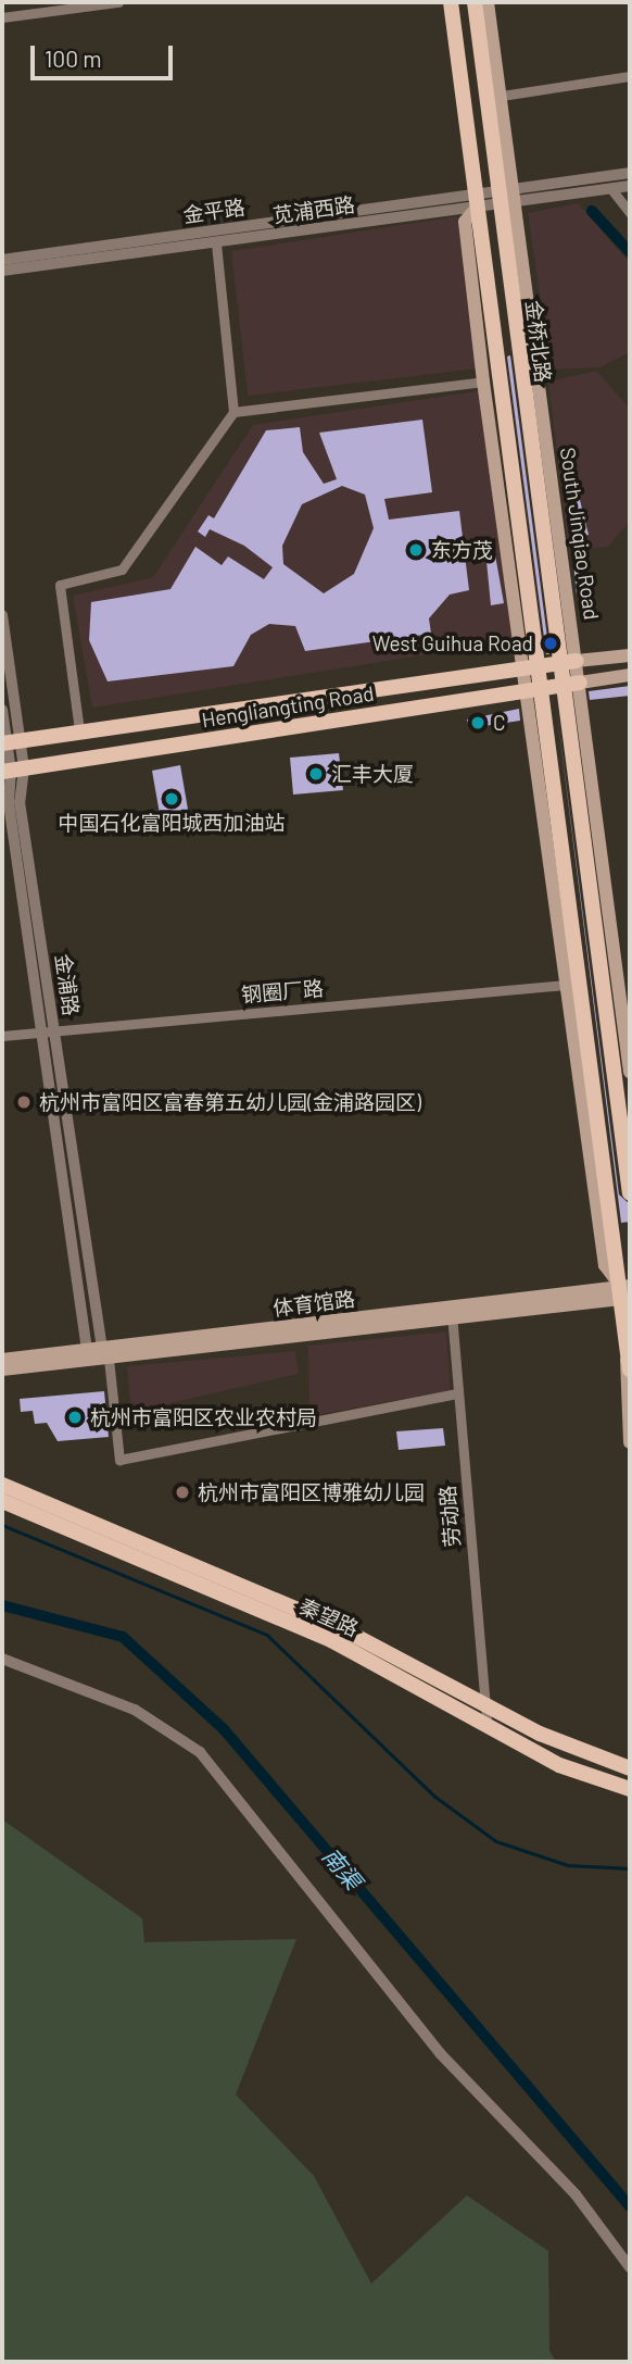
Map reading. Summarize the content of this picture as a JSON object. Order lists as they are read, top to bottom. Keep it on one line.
{"streets":{"main road":["金桥北路","South Jinqiao Road","Hengliangting Road","体育馆路","秦望路"],"street":["苋浦西路","金平路","金浦路","钢圈厂路","劳动路"]},"crossings":[["苋浦西路","金平路"],["苋浦西路","金桥北路"],["苋浦西路","South Jinqiao Road"],["金平路","金桥北路"],["金桥北路","South Jinqiao Road"],["金桥北路","Hengliangting Road"],["South Jinqiao Road","Hengliangting Road"],["Hengliangting Road","金浦路"],["金浦路","钢圈厂路"],["金浦路","体育馆路"],["体育馆路","劳动路"],["劳动路","秦望路"]],"water":["南渠"],"places":["东方茂","West Guihua Road","C","汇丰大厦","中国石化富阳城西加油站","杭州市富阳区富春第五幼儿园(金浦路园区)","杭州市富阳区农业农村局","杭州市富阳区博雅幼儿园"],"scale_bar":"100 m"}
